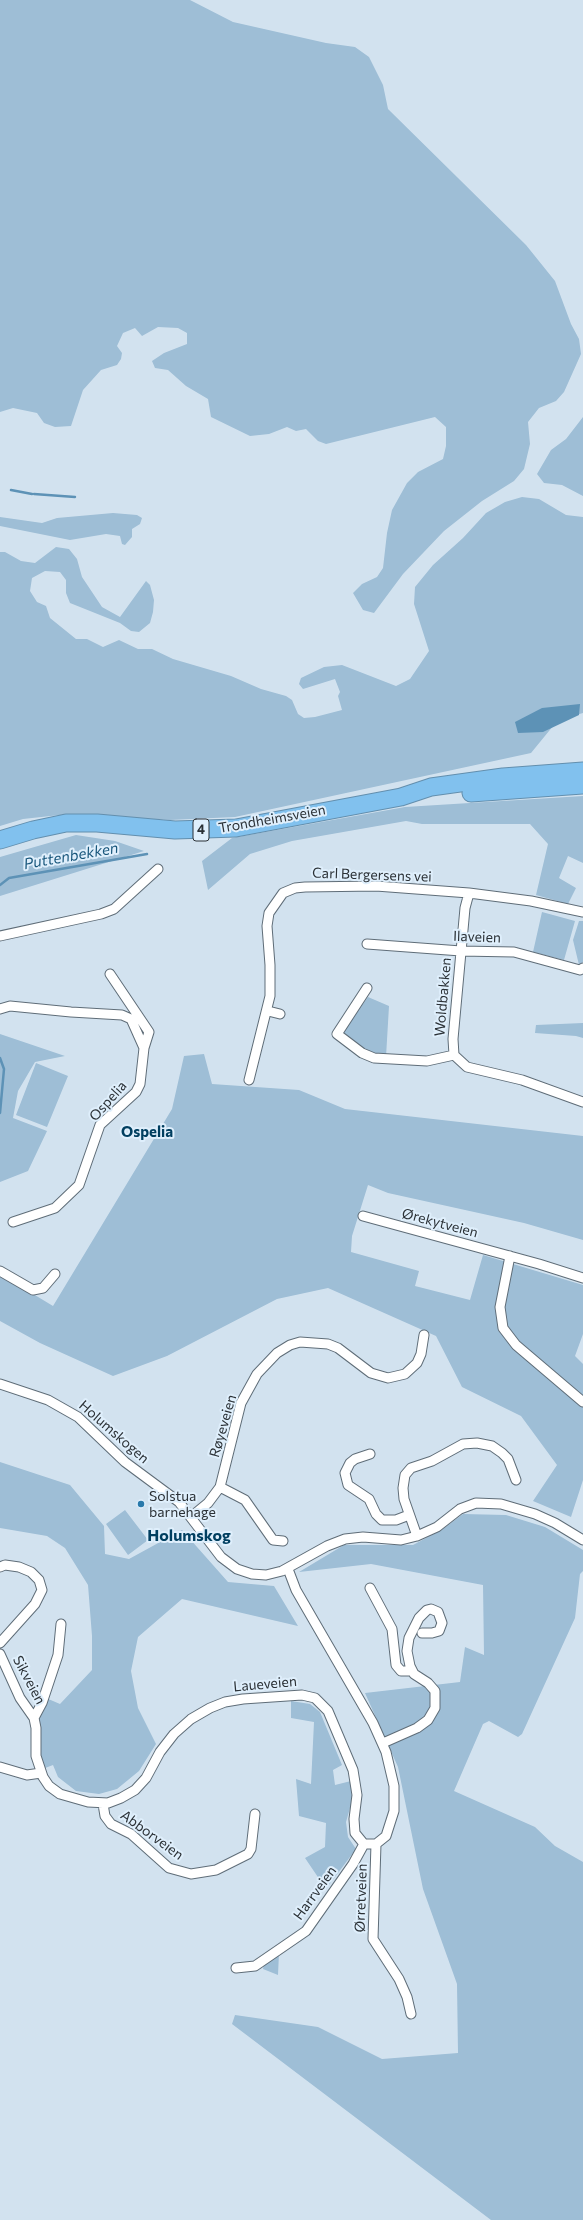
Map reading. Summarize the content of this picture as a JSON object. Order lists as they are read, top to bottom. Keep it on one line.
{"streets":{"highway":["Trondheimsveien","4"],"street":["Carl Bergersens vei","Ilaveien","Woldbakken","Ospelia","Ørekytveien","Røyeveien","Holumskogen","Sikveien","Laueveien","Abborveien","Harrveien","Ørretveien"]},"crossings":[["Carl Bergersens vei","Woldbakken"],["Ilaveien","Woldbakken"],["Røyeveien","Holumskogen"],["Sikveien","Laueveien"],["Laueveien","Abborveien"],["Laueveien","Harrveien"]],"districts":["Ospelia","Holumskog"],"water":["Puttenbekken"],"places":["Solstua barnehage"]}
